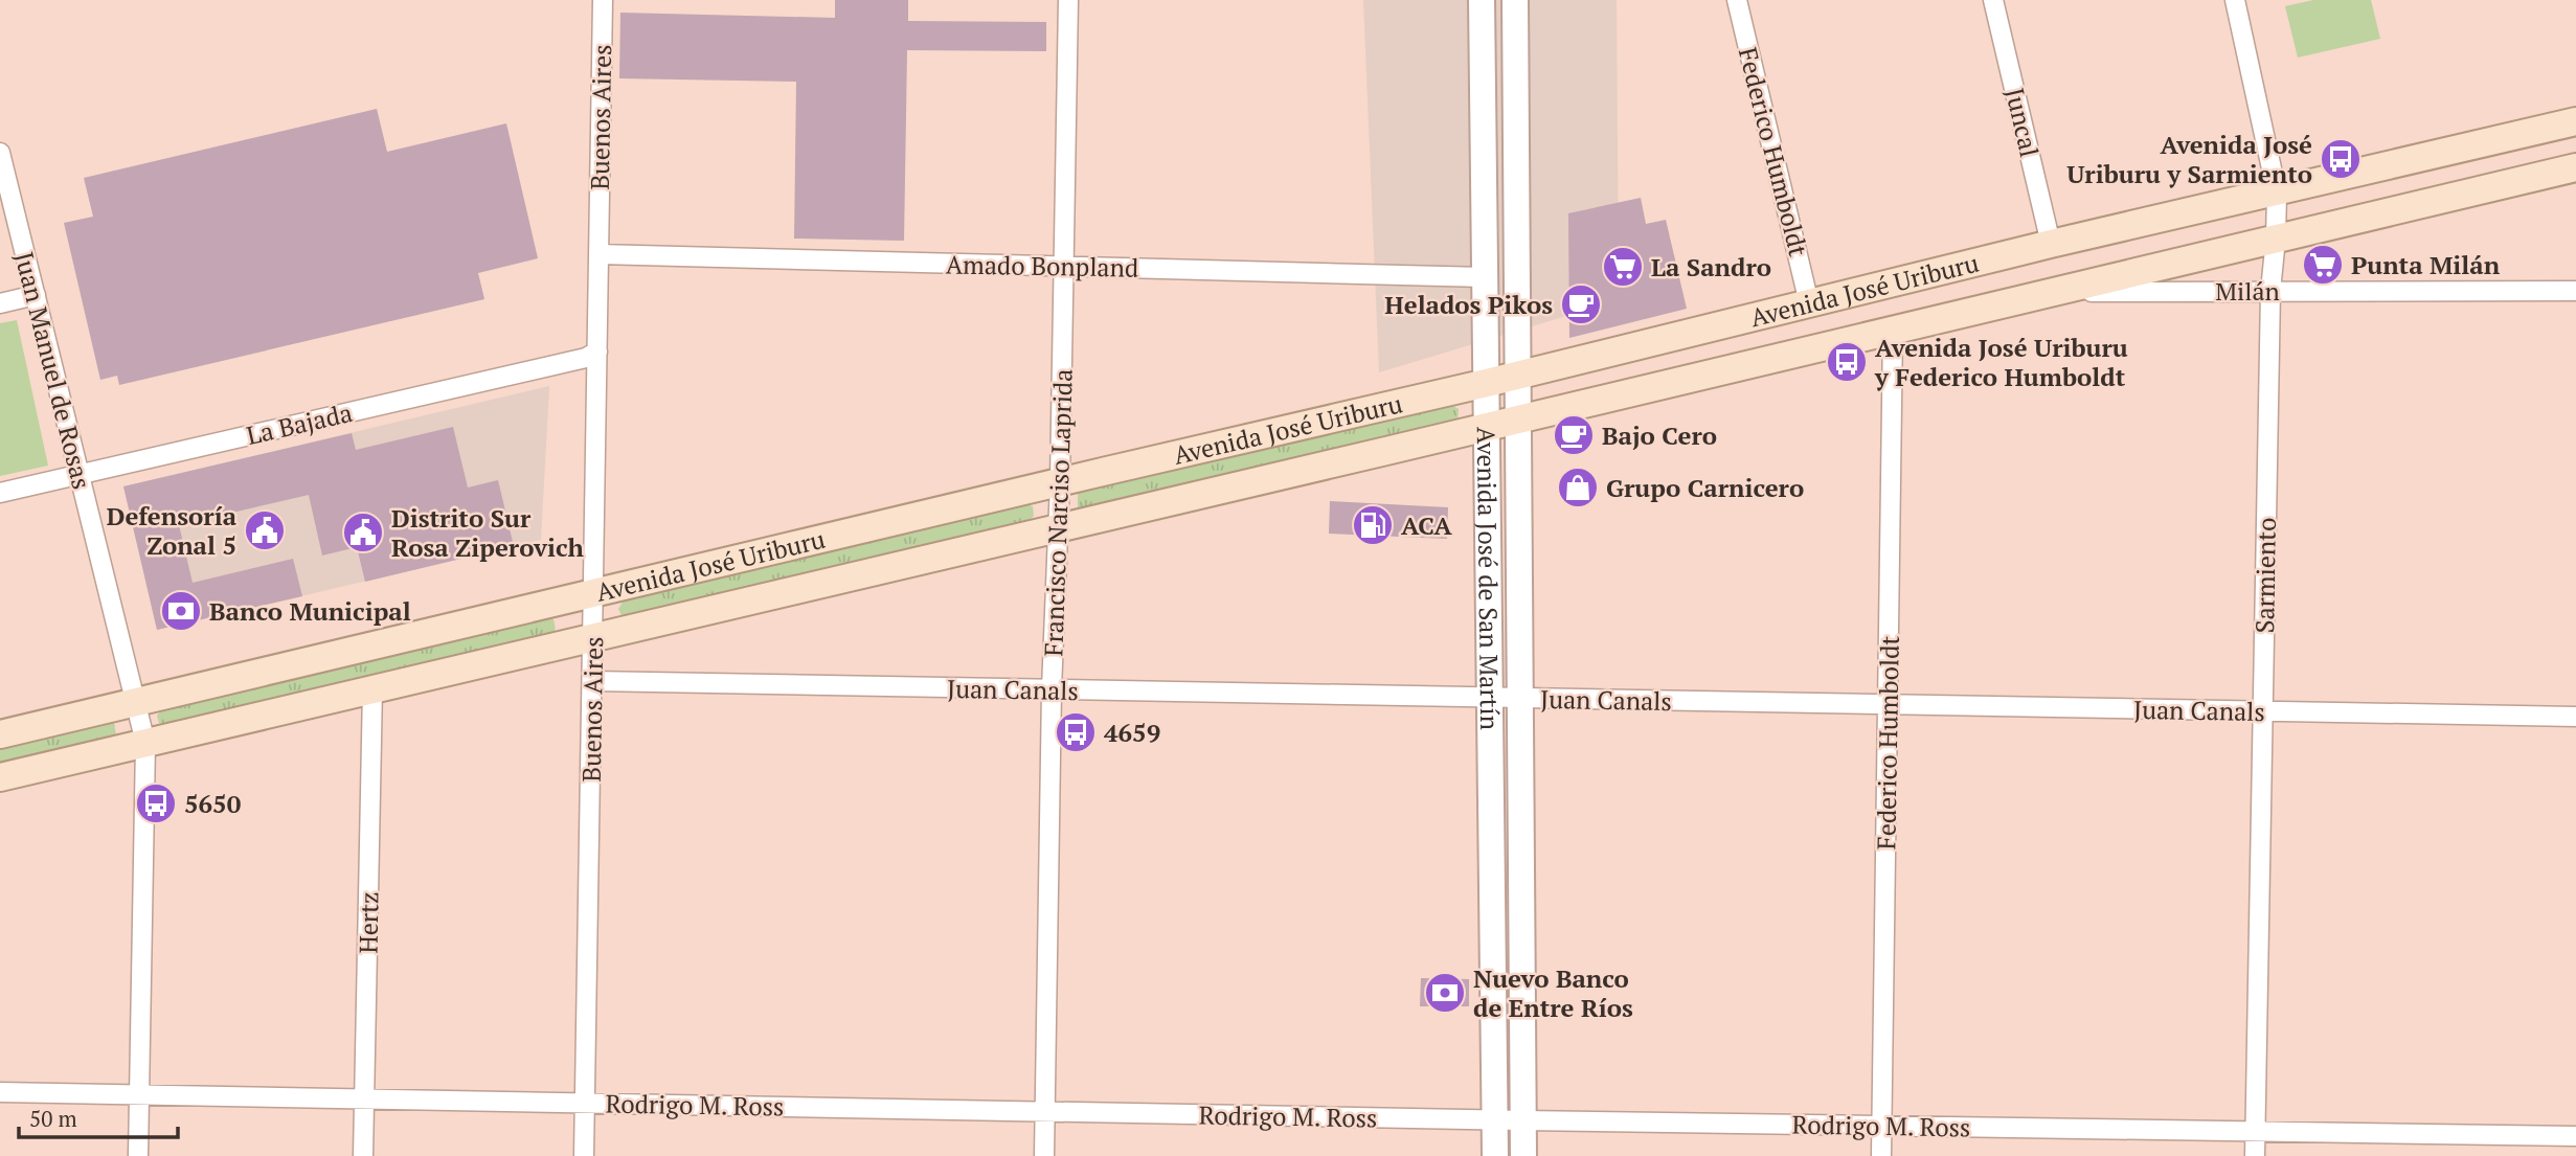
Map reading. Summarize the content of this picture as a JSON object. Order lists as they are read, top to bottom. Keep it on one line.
{"streets":{"main road":["Avenida José Uriburu","Avenida José de San Martín"],"street":["Buenos Aires","Juncal","Federico Humboldt","Amado Bonpland","Milán","Juan Manuel de Rosas","La Bajada","Francisco Narciso Laprida","Sarmiento","Juan Canals","Hertz","Rodrigo M. Ross"]},"crossings":[["Buenos Aires","Amado Bonpland"],["Buenos Aires","Avenida José Uriburu"],["Buenos Aires","La Bajada"],["Buenos Aires","Juan Canals"],["Buenos Aires","Rodrigo M. Ross"],["Juncal","Avenida José Uriburu"],["Federico Humboldt","Avenida José Uriburu"],["Federico Humboldt","Juan Canals"],["Federico Humboldt","Rodrigo M. Ross"],["Amado Bonpland","Francisco Narciso Laprida"],["Amado Bonpland","Avenida José de San Martín"],["Avenida José Uriburu","Milán"],["Avenida José Uriburu","Juan Manuel de Rosas"],["Avenida José Uriburu","Francisco Narciso Laprida"],["Avenida José Uriburu","Sarmiento"],["Avenida José Uriburu","Avenida José de San Martín"],["Avenida José Uriburu","Hertz"],["Milán","Sarmiento"],["Juan Manuel de Rosas","La Bajada"],["Juan Manuel de Rosas","Rodrigo M. Ross"],["Francisco Narciso Laprida","Juan Canals"],["Francisco Narciso Laprida","Rodrigo M. Ross"],["Sarmiento","Juan Canals"],["Sarmiento","Rodrigo M. Ross"],["Avenida José de San Martín","Juan Canals"],["Avenida José de San Martín","Rodrigo M. Ross"],["Hertz","Rodrigo M. Ross"]],"places":{"bus stop":["Avenida José Uriburu y Sarmiento","Avenida José Uriburu y Federico Humboldt","4659","5650"],"supermarket":["Punta Milán","La Sandro"],"cafe":["Helados Pikos","Bajo Cero"],"shop":["Grupo Carnicero"],"fuel station":["ACA"],"public building":["Defensoría Zonal 5","Distrito Sur Rosa Ziperovich"],"bank":["Banco Municipal","Nuevo Banco de Entre Ríos"]},"scale_bar":"50 m"}
